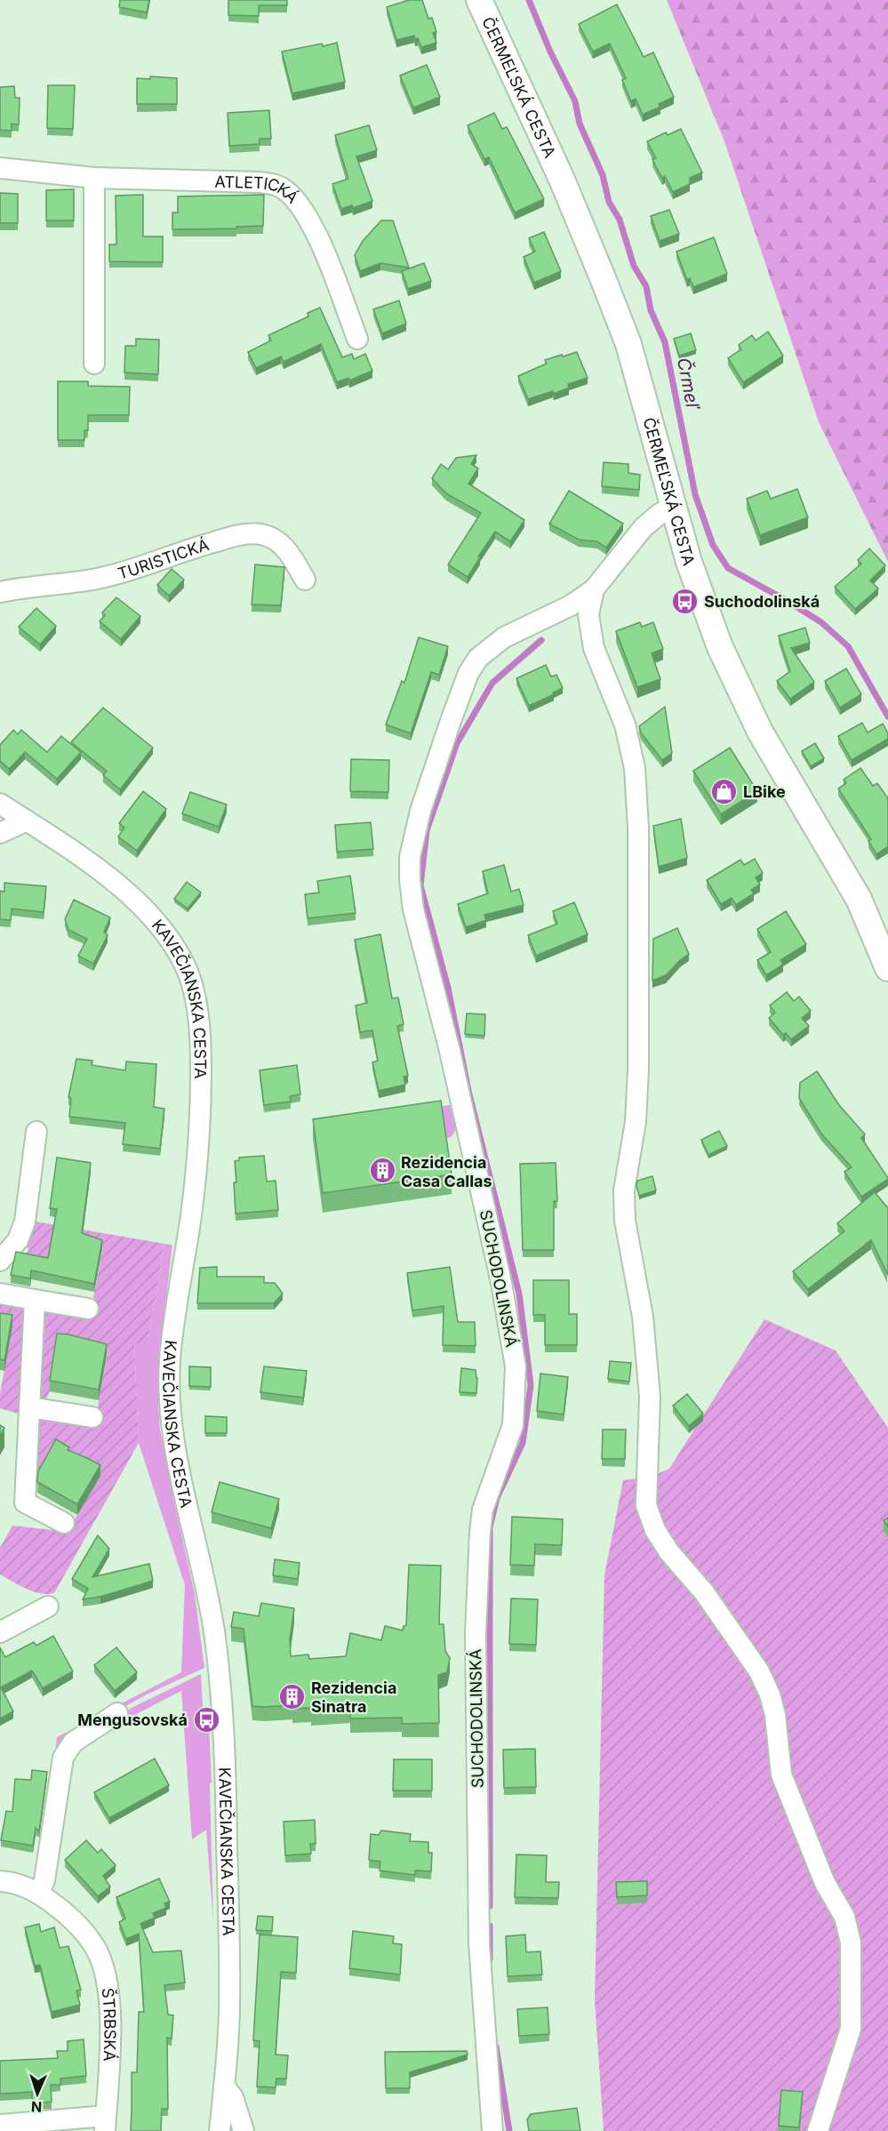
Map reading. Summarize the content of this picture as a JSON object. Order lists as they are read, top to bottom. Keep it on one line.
{"streets":{"main road":["ČERMEĽSKÁ CESTA"],"street":["ATLETICKÁ","TURISTICKÁ","KAVEČIANSKA CESTA","SUCHODOLINSKÁ","ŠTRBSKÁ"]},"crossings":[["ČERMEĽSKÁ CESTA","SUCHODOLINSKÁ"]],"water":["Črmeľ"],"places":{"bus stop":["Suchodolinská","Mengusovská"],"shop":["LBike"],"building":["Rezidencia Casa Callas","Rezidencia Sinatra"]},"north":"bottom"}
